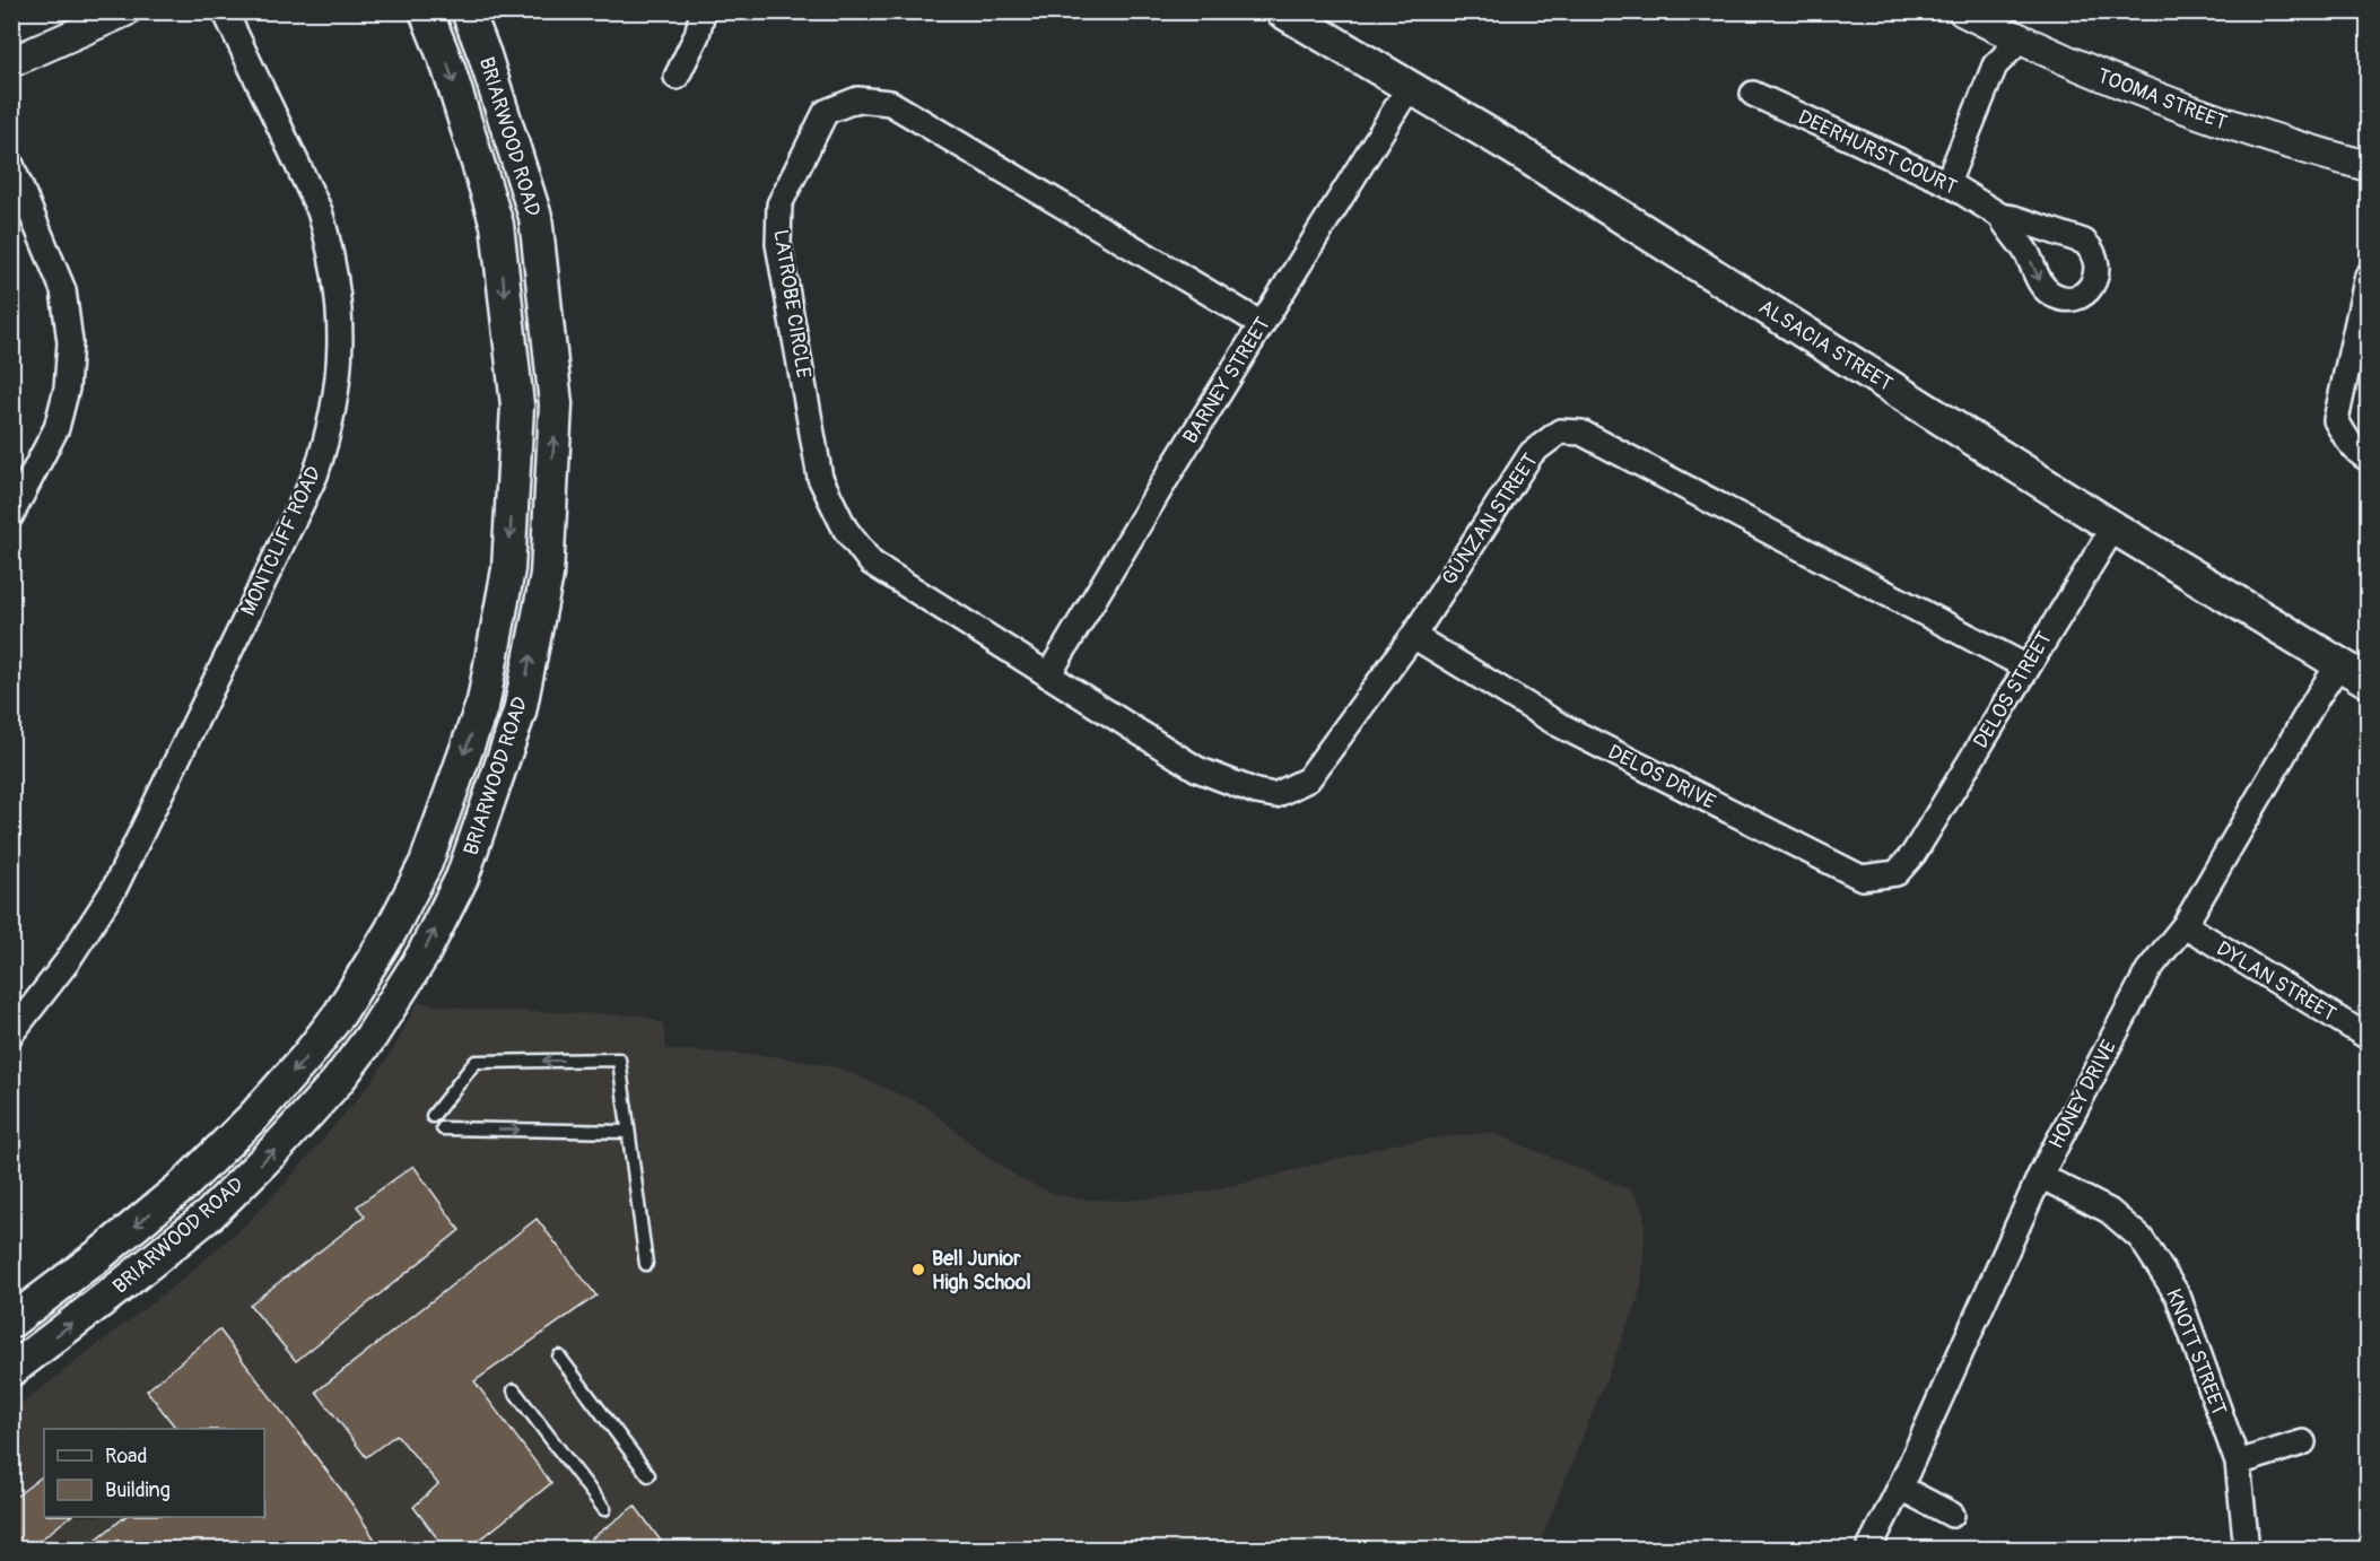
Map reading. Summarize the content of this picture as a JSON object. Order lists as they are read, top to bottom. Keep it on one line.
{"streets":{"main road":["BRIARWOOD ROAD","ALSACIA STREET"],"street":["TOOMA STREET","DEERHURST COURT","LATROBE CIRCLE","BARNEY STREET","GUNZAN STREET","MONTCLIFF ROAD","DELOS STREET","DELOS DRIVE","DYLAN STREET","HONEY DRIVE","KNOTT STREET"]},"crossings":[["LATROBE CIRCLE","BARNEY STREET"],["LATROBE CIRCLE","GUNZAN STREET"],["ALSACIA STREET","BARNEY STREET"],["ALSACIA STREET","DELOS STREET"],["ALSACIA STREET","HONEY DRIVE"],["GUNZAN STREET","DELOS STREET"],["GUNZAN STREET","DELOS DRIVE"],["DELOS STREET","DELOS DRIVE"],["DYLAN STREET","HONEY DRIVE"],["HONEY DRIVE","KNOTT STREET"]],"places":["Bell Junior High School"],"legend":["Road","Building"]}
